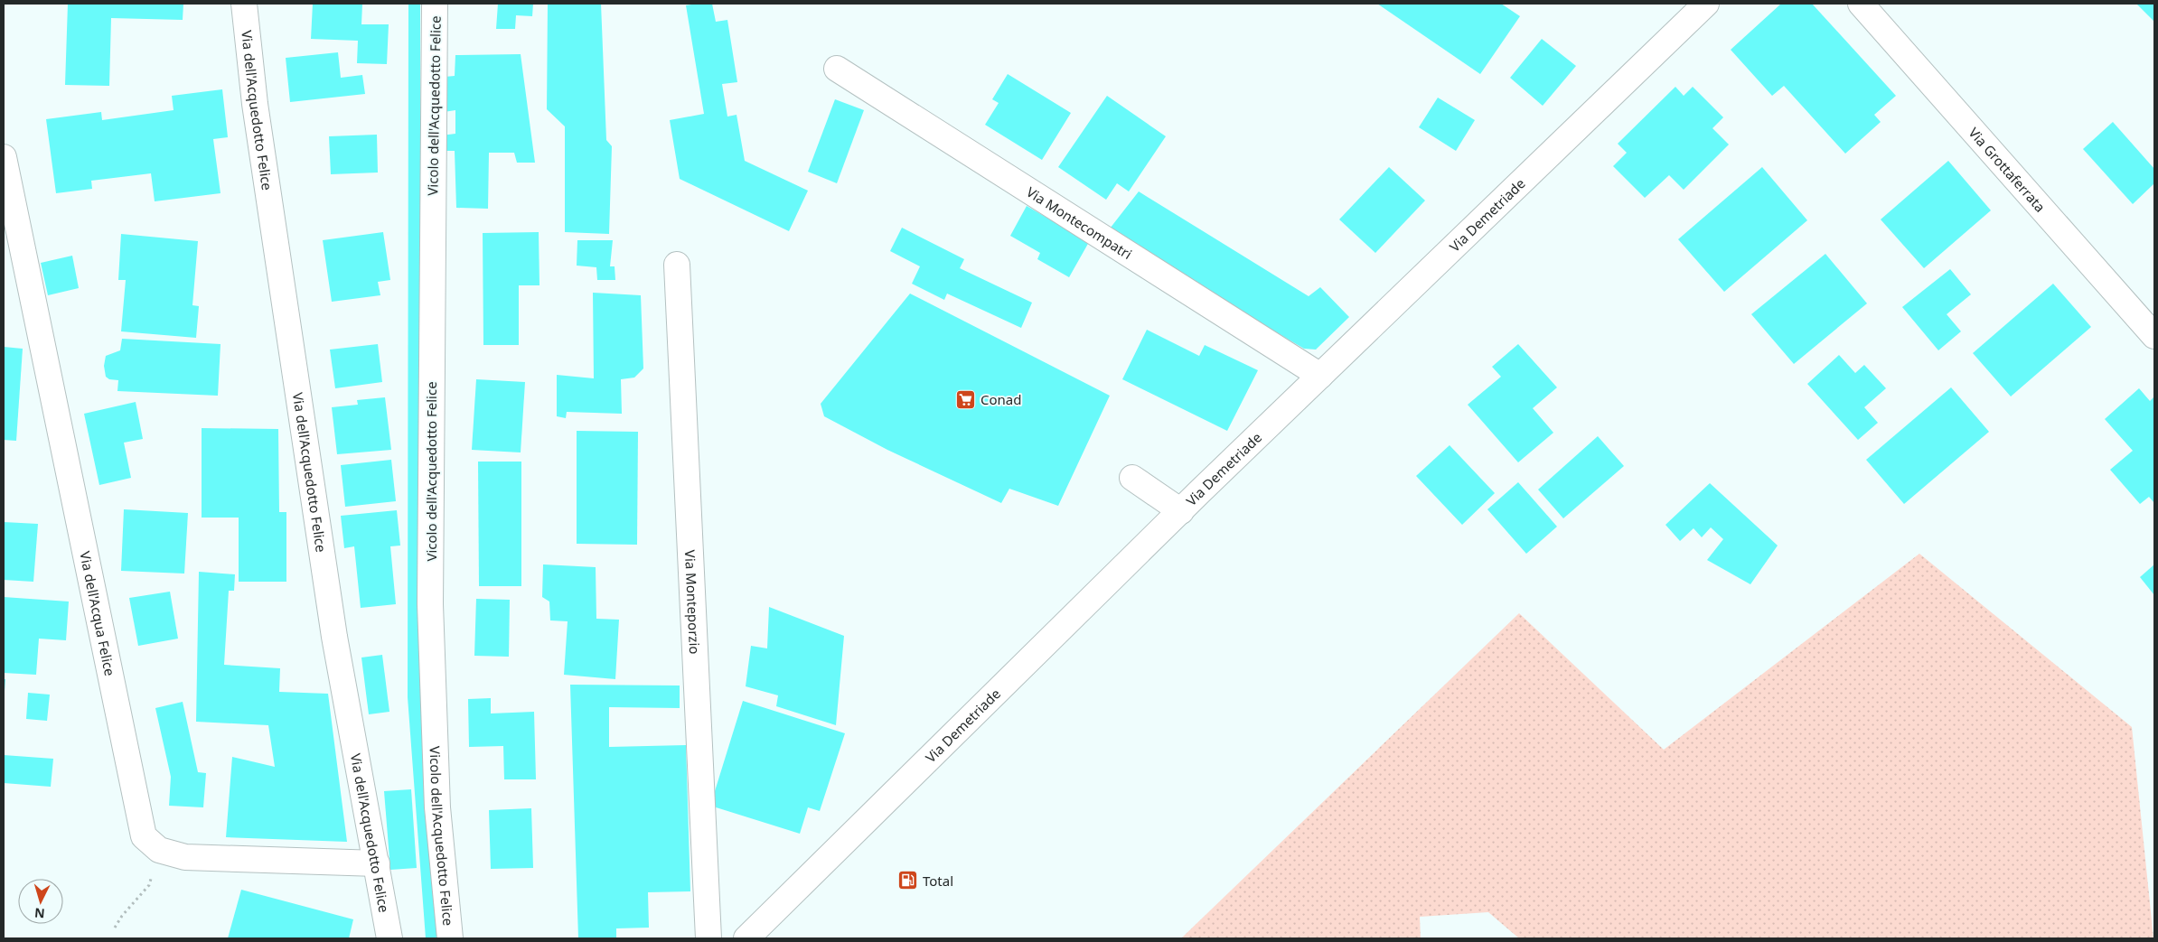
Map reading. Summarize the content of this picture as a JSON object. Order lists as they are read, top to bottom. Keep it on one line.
{"streets":{"street":["Vicolo dell'Acquedotto Felice","Via dell'Acquedotto Felice","Via Grottaferrata","Via Demetriade","Via Montecompatri","Via Monteporzio","Via dell'Acqua Felice"]},"crossings":[["Via Demetriade","Via Montecompatri"]],"places":{"supermarket":["Conad"],"fuel station":["Total"]},"north":"bottom"}
